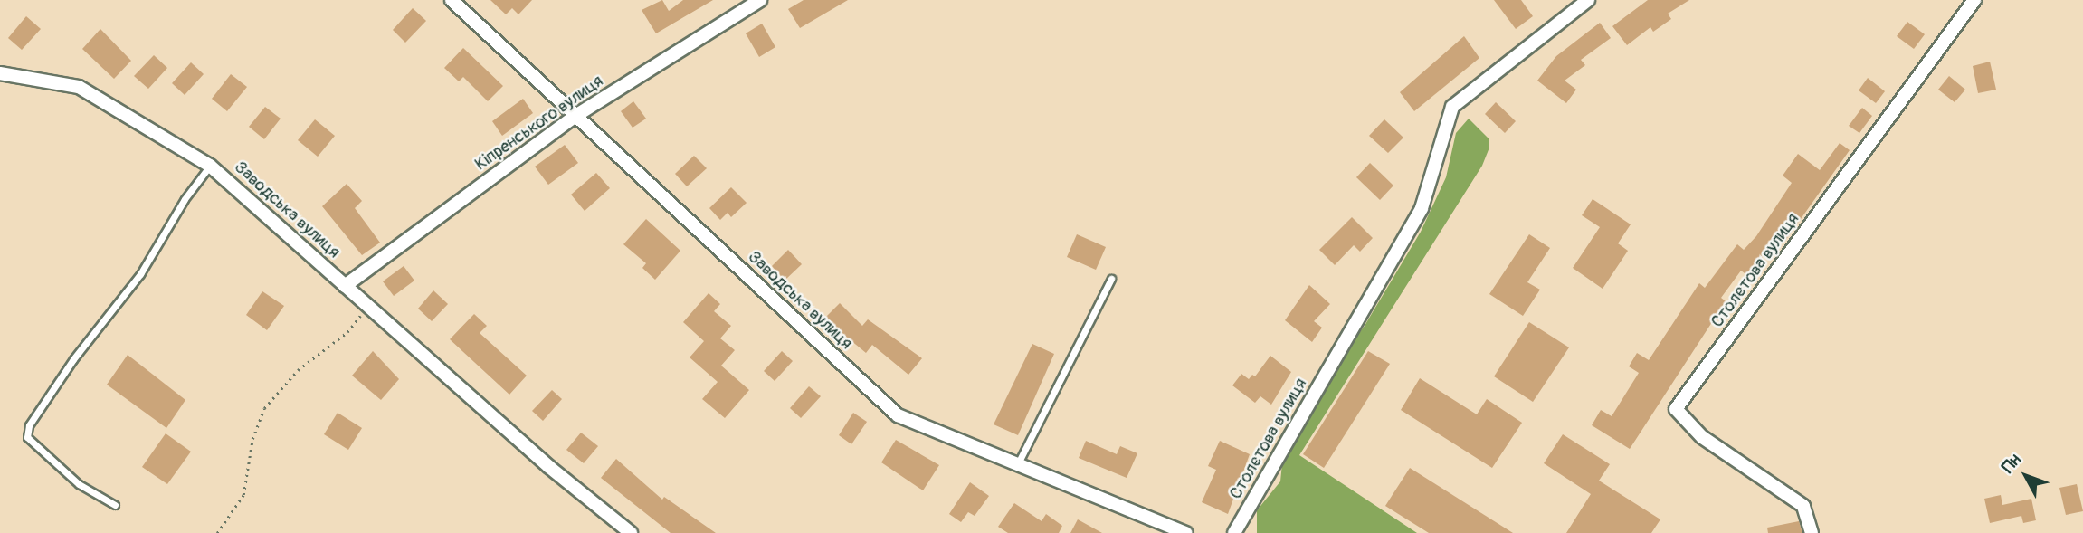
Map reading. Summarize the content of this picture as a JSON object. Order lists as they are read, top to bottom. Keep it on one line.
{"streets":{"street":["Кіпренського вулиця","Заводська вулиця","Столєтова вулиця"]},"crossings":[["Кіпренського вулиця","Заводська вулиця"]],"north":"top left"}
